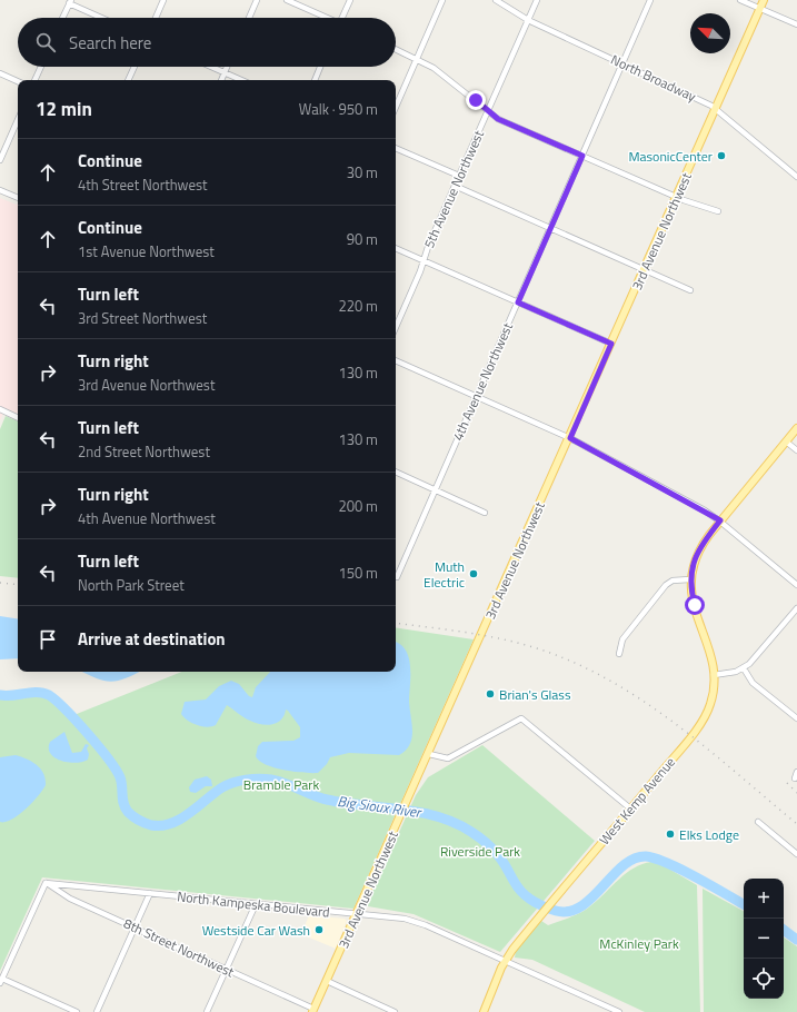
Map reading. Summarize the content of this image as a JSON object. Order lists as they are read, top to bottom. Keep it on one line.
{"streets":{"main road":["3rd Avenue Northwest","West Kemp Avenue"],"street":["North Broadway","5th Avenue Northwest","4th Avenue Northwest","North Kampeska Boulevard","8th Street Northwest"]},"crossings":[["North Broadway","5th Avenue Northwest"],["North Broadway","3rd Avenue Northwest"],["North Broadway","4th Avenue Northwest"],["3rd Avenue Northwest","North Kampeska Boulevard"],["3rd Avenue Northwest","8th Street Northwest"],["West Kemp Avenue","North Kampeska Boulevard"],["North Kampeska Boulevard","8th Street Northwest"]],"water":["Big Sioux River"],"parks":["Bramble Park","Riverside Park","McKinley Park"],"places":["MasonicCenter","Muth Electric","Brian's Glass","Elks Lodge","Westside Car Wash"],"north":"top left","page":{"search":"Search here","heading":["12 min","Walk · 950 m"],"list":[["Continue","4th Street Northwest","30 m"],["Continue","1st Avenue Northwest","90 m"],["Turn left","3rd Street Northwest","220 m"],["Turn right","3rd Avenue Northwest","130 m"],["Turn left","2nd Street Northwest","130 m"],["Turn right","4th Avenue Northwest","200 m"],["Turn left","North Park Street","150 m"],"Arrive at destination"],"map_buttons":["+","−"]}}
